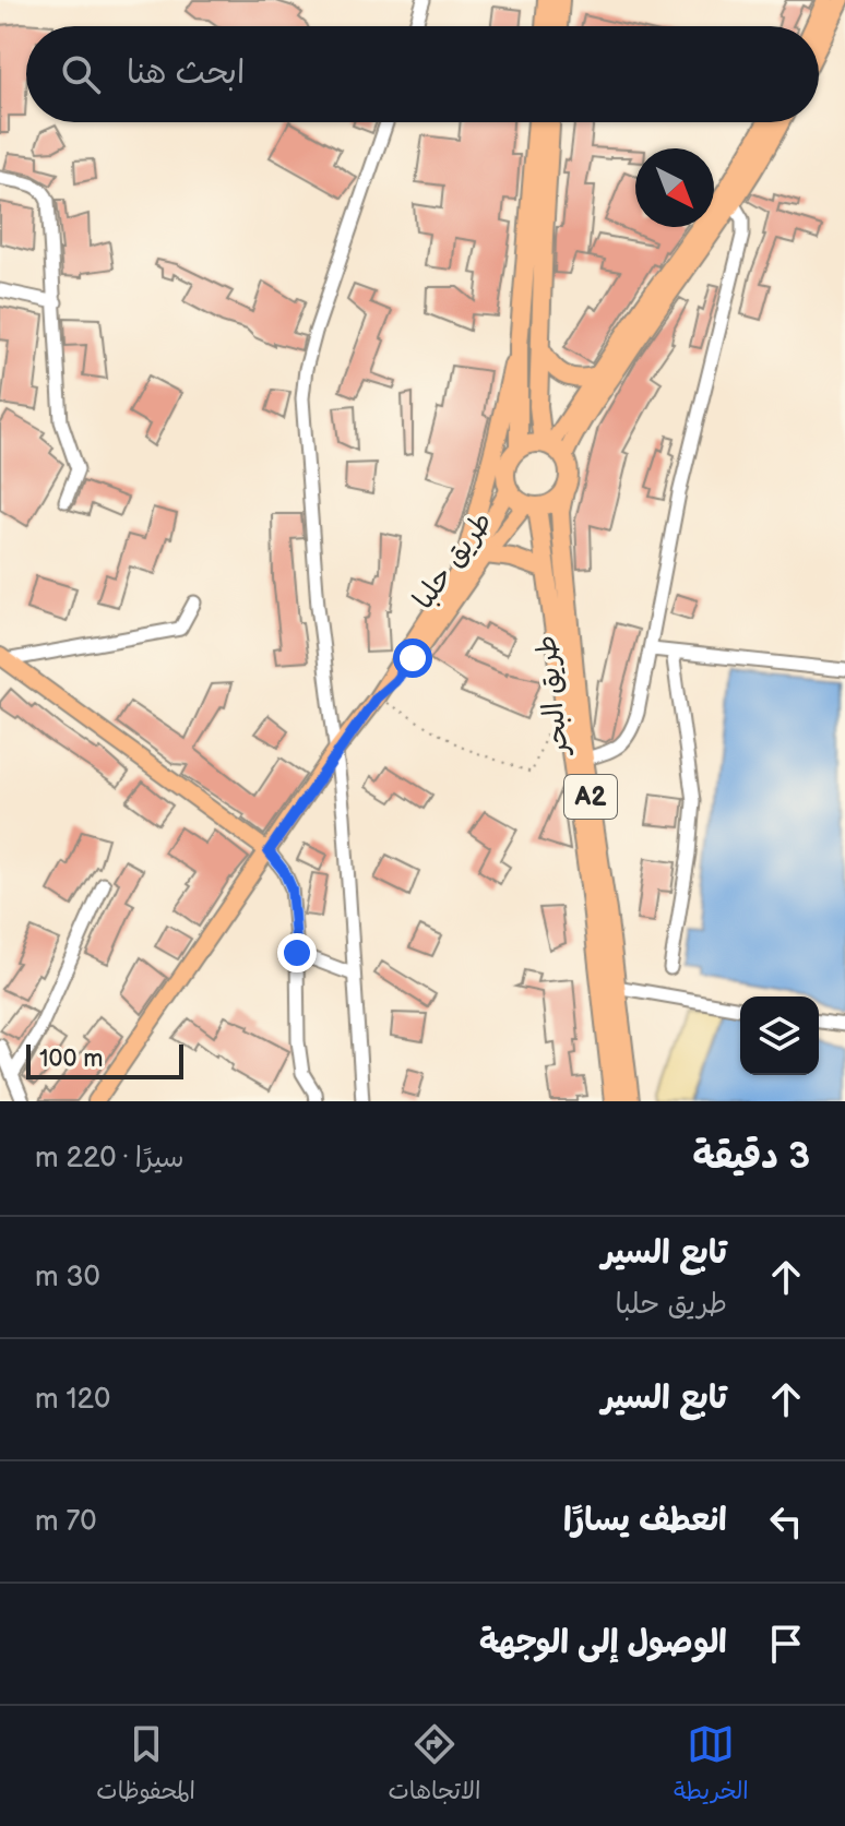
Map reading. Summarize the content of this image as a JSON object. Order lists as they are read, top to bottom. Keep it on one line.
{"streets":{"highway":["طريق البحر","A2"],"main road":["طريق حلبا"]},"crossings":[["طريق حلبا","طريق البحر"],["طريق حلبا","A2"],["طريق البحر","A2"]],"scale_bar":"100 m","north":"bottom right","page":{"search":"ابحث هنا","scale":"100 m","heading":["3 دقيقة","سيرًا · 220 m"],"list":[["تابع السير","طريق حلبا","30 m"],["تابع السير","120 m"],["انعطف يسارًا","70 m"],"الوصول إلى الوجهة"],"nav":["الخريطة","الاتجاهات","المحفوظات"]}}
